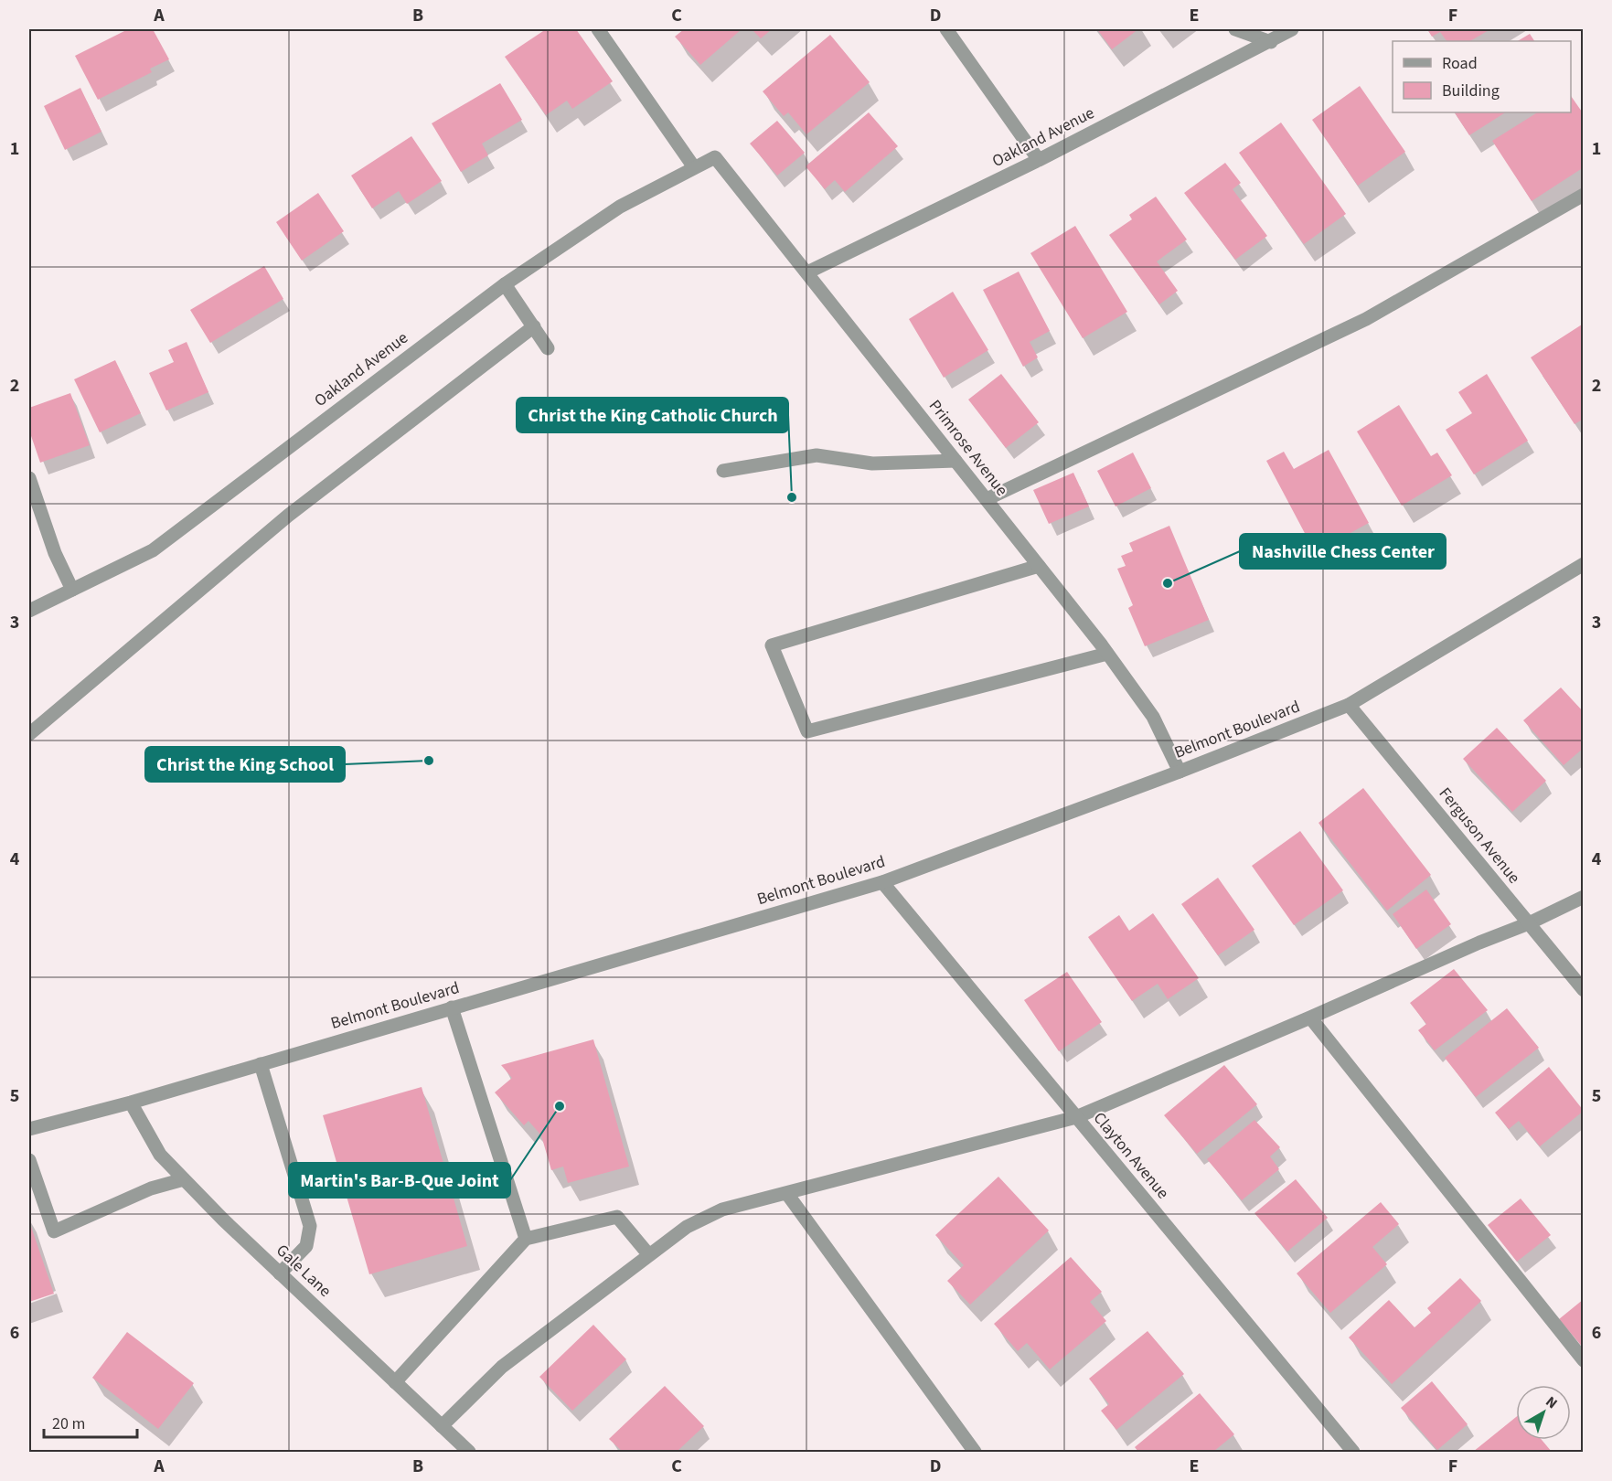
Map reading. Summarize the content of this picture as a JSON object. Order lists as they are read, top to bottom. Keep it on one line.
{"streets":{"street":["Oakland Avenue","Primrose Avenue","Belmont Boulevard","Ferguson Avenue","Clayton Avenue","Gale Lane"]},"crossings":[["Oakland Avenue","Primrose Avenue"],["Primrose Avenue","Belmont Boulevard"],["Belmont Boulevard","Ferguson Avenue"],["Belmont Boulevard","Clayton Avenue"],["Belmont Boulevard","Gale Lane"]],"places":["Christ the King Catholic Church","Nashville Chess Center","Christ the King School","Martin's Bar-B-Que Joint"],"legend":["Road","Building"],"scale_bar":"20 m","north":"top right","grid":{"columns":["A","B","C","D","E","F"],"rows":["1","2","3","4","5","6"]}}
